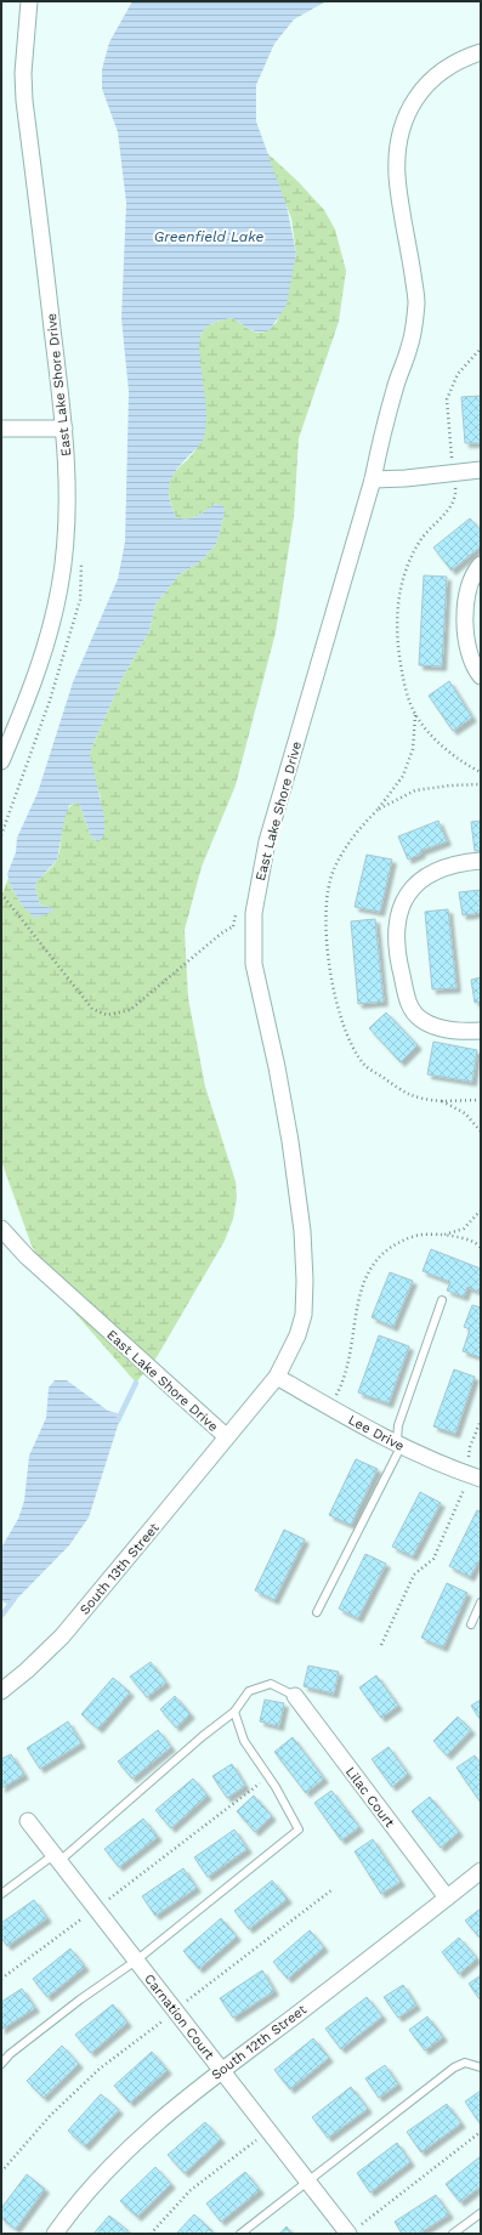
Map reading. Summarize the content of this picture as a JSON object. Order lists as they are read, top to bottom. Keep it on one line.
{"streets":{"street":["East Lake Shore Drive","Lee Drive","South 13th Street","Lilac Court","Carnation Court","South 12th Street"]},"crossings":[["East Lake Shore Drive","Lee Drive"],["East Lake Shore Drive","South 13th Street"],["Lilac Court","South 12th Street"],["Carnation Court","South 12th Street"]],"water":["Greenfield Lake"]}
